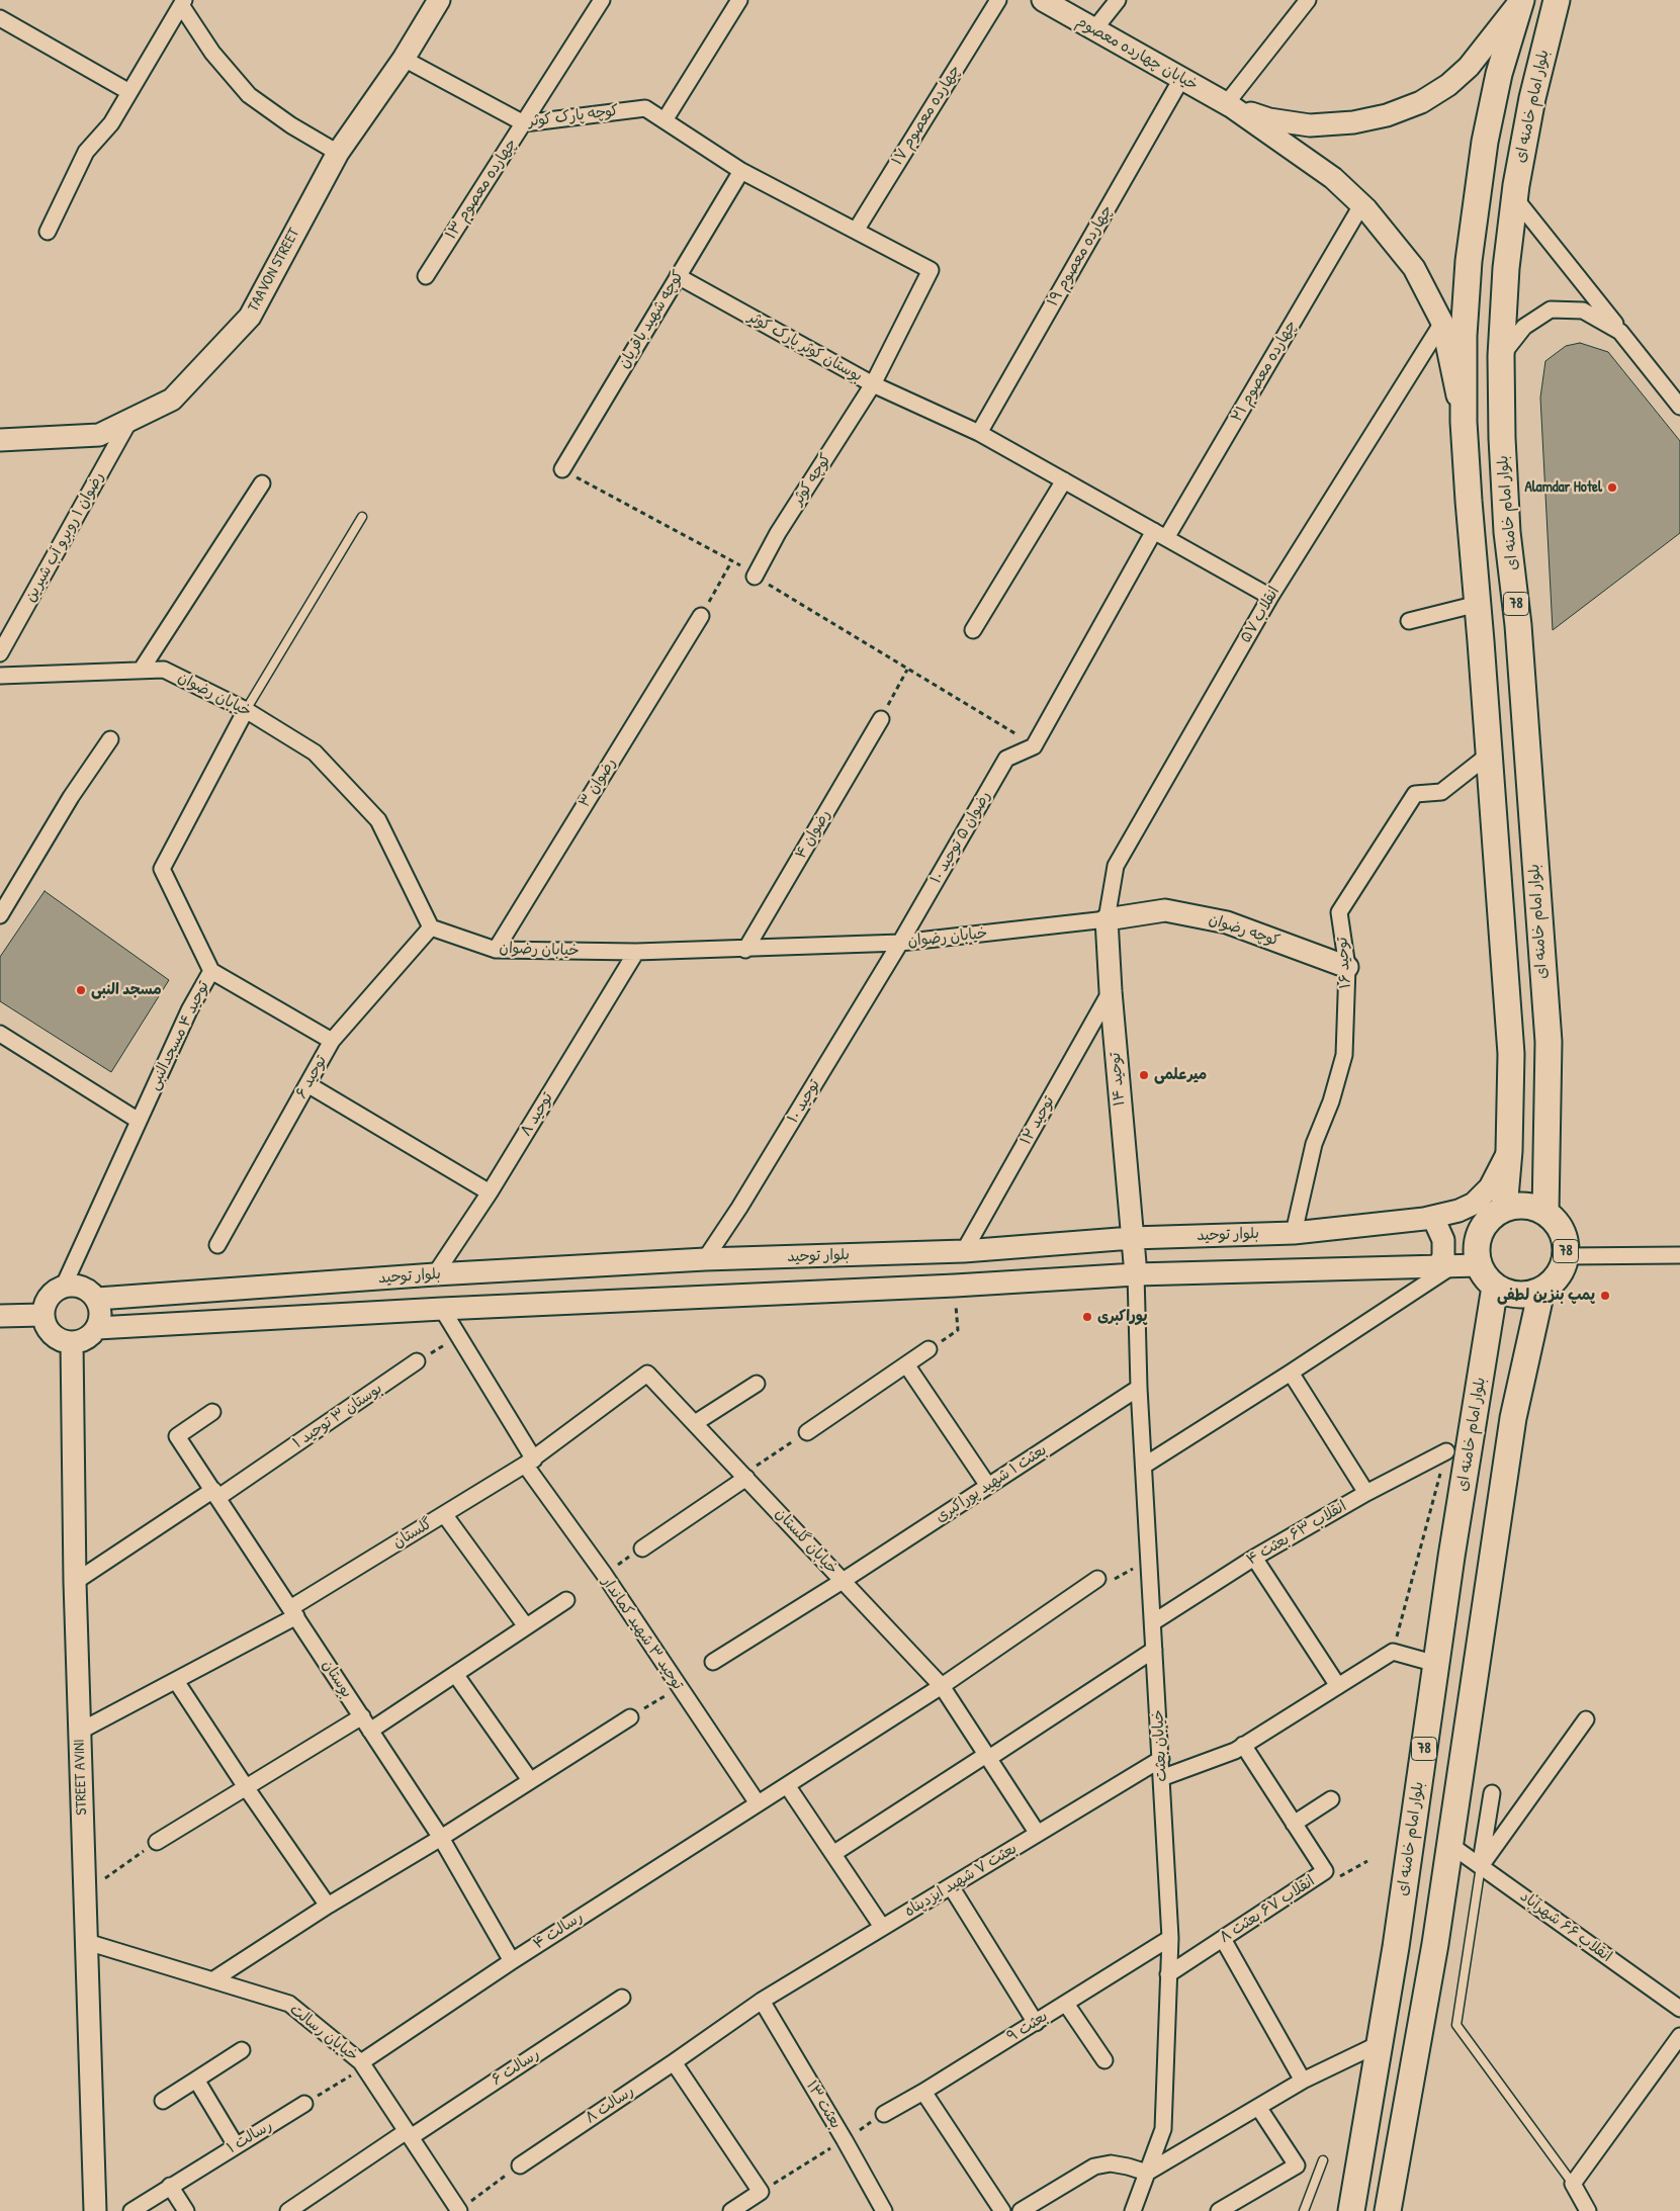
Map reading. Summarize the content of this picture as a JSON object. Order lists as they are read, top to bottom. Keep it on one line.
{"streets":{"main road":["بلوار امام خامنه ای","78"],"street":["خیابان چهارده معصوم","چهارده معصوم ۱۷","کوچه پارک کوثر","چهارده معصوم ۱۳","چهارده معصوم ۱۹","TAAVON STREET","کوچه شهید باقریان","بوستان کوثر پارک کوثر","چهارده معصوم ۲۱","کوچه کوثر","رضوان ۱ روبرو آب شیرین","انقلاب ۵۷","خیابان رضوان","رضوان ۳","رضوان ۴","رضوان ۵ توحید ۱۰","کوچه رضوان","توحید ۱۶","توحید ۴ مسجدالنبی","توحید ۶","توحید ۱۴","توحید ۱۰","توحید ۸","توحید ۱۲","بلوار توحید","بوستان ۳ توحید ۱","بعثت ۱ شهید پوراکبری","گلستان","انقلاب ۶۳ بعثت ۴","خیابان گلستان","توحید ۳ شهید کماندار","بوستان","خیابان بعثت","STREET AVINI","بعثت ۷ شهید ایزدپناه","انقلاب ۶۷ بعثت ۸","انقلاب ۶۶ شهرآباد","رسالت ۴","بعثت ۹","خیابان رسالت","رسالت ۶","رسالت ۸","بعثت ۱۳","رسالت ۱"]},"crossings":[["خیابان چهارده معصوم","چهارده معصوم ۱۹"],["بلوار امام خامنه ای","78"],["چهارده معصوم ۱۷","بوستان کوثر پارک کوثر"],["کوچه پارک کوثر","چهارده معصوم ۱۳"],["کوچه پارک کوثر","TAAVON STREET"],["کوچه پارک کوثر","کوچه شهید باقریان"],["کوچه پارک کوثر","بوستان کوثر پارک کوثر"],["TAAVON STREET","رضوان ۱ روبرو آب شیرین"],["کوچه شهید باقریان","بوستان کوثر پارک کوثر"],["بوستان کوثر پارک کوثر","کوچه کوثر"],["چهارده معصوم ۲۱","رضوان ۵ توحید ۱۰"],["انقلاب ۵۷","خیابان رضوان"],["انقلاب ۵۷","کوچه رضوان"],["انقلاب ۵۷","توحید ۱۴"],["خیابان رضوان","رضوان ۳"],["خیابان رضوان","رضوان ۴"],["خیابان رضوان","رضوان ۵ توحید ۱۰"],["خیابان رضوان","کوچه رضوان"],["خیابان رضوان","توحید ۴ مسجدالنبی"],["خیابان رضوان","توحید ۶"],["خیابان رضوان","توحید ۱۴"],["خیابان رضوان","توحید ۱۰"],["خیابان رضوان","توحید ۸"],["رضوان ۵ توحید ۱۰","توحید ۱۰"],["کوچه رضوان","توحید ۱۶"],["کوچه رضوان","توحید ۱۴"],["توحید ۱۶","بلوار توحید"],["توحید ۴ مسجدالنبی","بلوار توحید"],["توحید ۴ مسجدالنبی","STREET AVINI"],["توحید ۱۴","توحید ۱۲"],["توحید ۱۴","بلوار توحید"],["توحید ۱۴","خیابان بعثت"],["توحید ۱۰","بلوار توحید"],["توحید ۸","بلوار توحید"],["توحید ۱۲","بلوار توحید"],["بلوار توحید","STREET AVINI"],["بوستان ۳ توحید ۱","بوستان"],["بوستان ۳ توحید ۱","STREET AVINI"],["بعثت ۱ شهید پوراکبری","خیابان گلستان"],["بعثت ۱ شهید پوراکبری","خیابان بعثت"],["گلستان","خیابان گلستان"],["گلستان","توحید ۳ شهید کماندار"],["گلستان","بوستان"],["گلستان","STREET AVINI"],["انقلاب ۶۳ بعثت ۴","خیابان بعثت"],["خیابان گلستان","توحید ۳ شهید کماندار"],["خیابان گلستان","بعثت ۷ شهید ایزدپناه"],["خیابان گلستان","رسالت ۴"],["توحید ۳ شهید کماندار","رسالت ۴"],["بوستان","رسالت ۴"],["خیابان بعثت","بعثت ۷ شهید ایزدپناه"],["خیابان بعثت","انقلاب ۶۷ بعثت ۸"],["خیابان بعثت","بعثت ۹"],["STREET AVINI","خیابان رسالت"],["بعثت ۷ شهید ایزدپناه","رسالت ۸"],["بعثت ۷ شهید ایزدپناه","بعثت ۱۳"],["رسالت ۴","خیابان رسالت"],["خیابان رسالت","رسالت ۶"],["رسالت ۸","بعثت ۱۳"]],"places":["Alamdar Hotel","مسجد النبی","میرعلمی","پمپ بنزین لطفی","پوراکبری"]}
